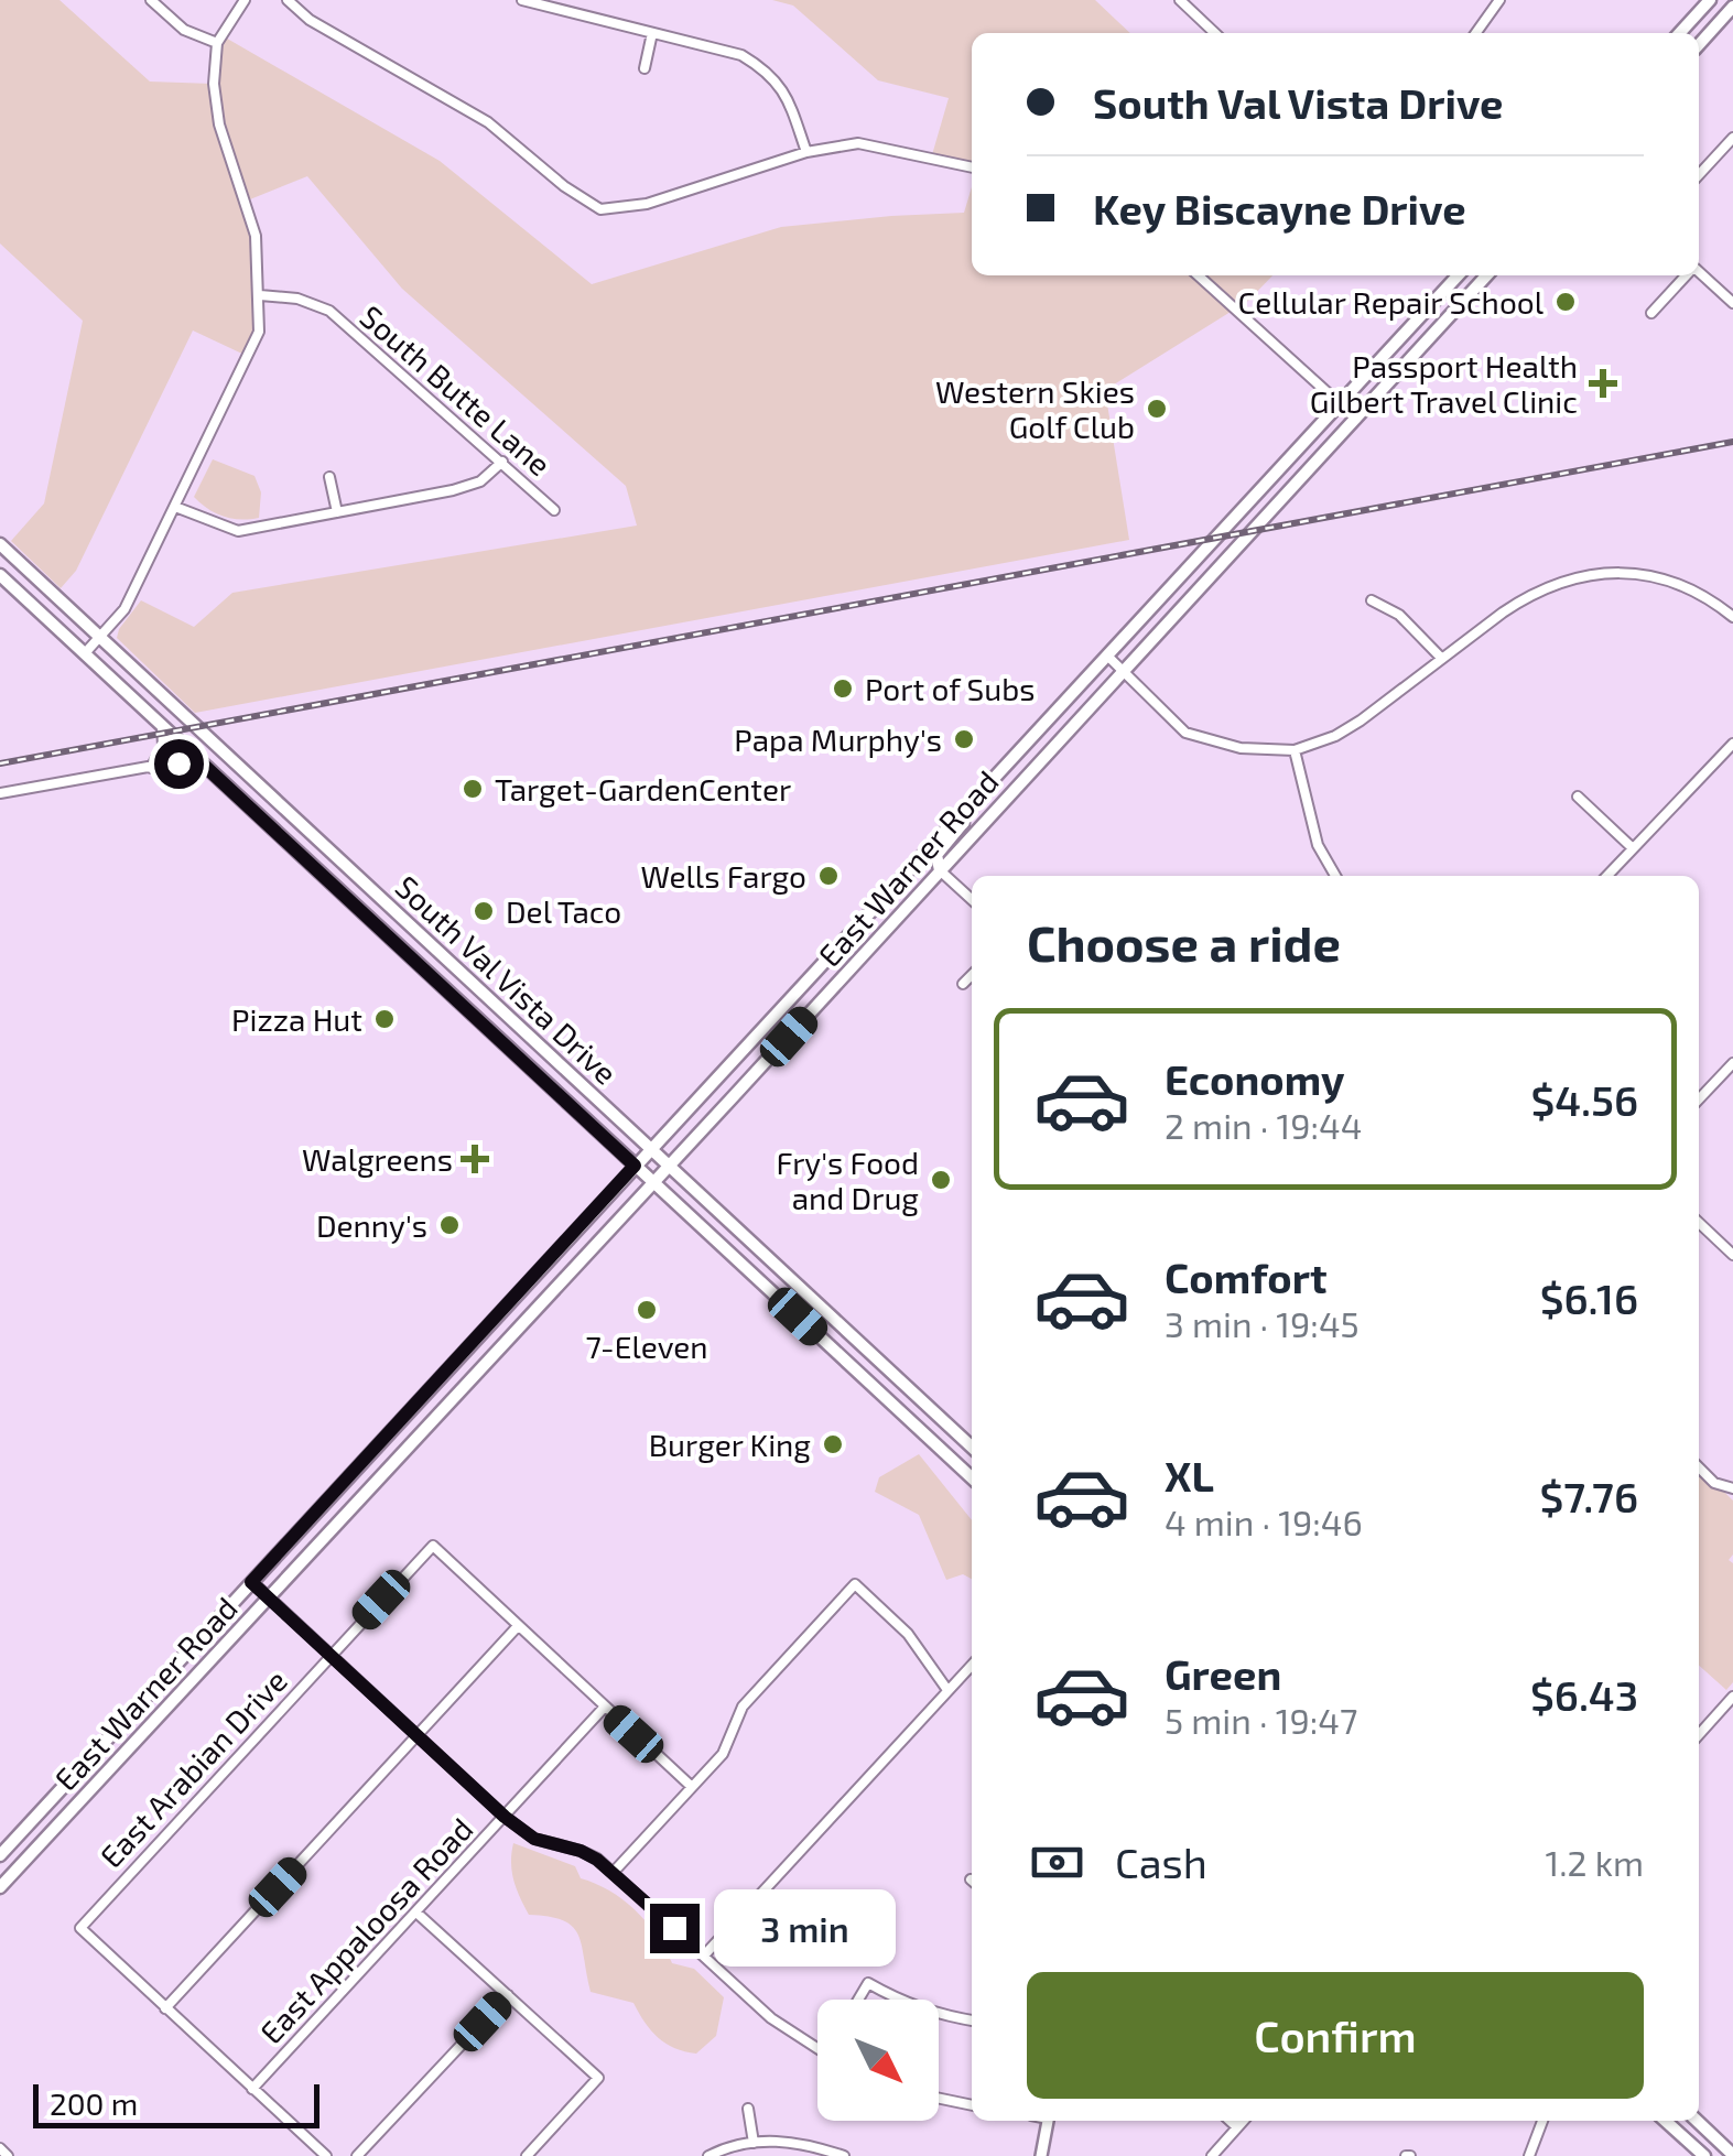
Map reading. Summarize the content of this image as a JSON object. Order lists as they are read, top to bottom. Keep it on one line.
{"streets":{"main road":["East Warner Road","South Val Vista Drive"],"street":["South Butte Lane","East Arabian Drive","East Appaloosa Road"]},"crossings":[["East Warner Road","South Val Vista Drive"]],"places":{"other":["Cellular Repair School","Western Skies Golf Club","Port of Subs","Papa Murphy's","Target-GardenCenter","Wells Fargo","Del Taco","Pizza Hut","Fry's Food and Drug","Denny's","7-Eleven","Burger King"],"health":["Passport Health Gilbert Travel Clinic","Walgreens"]},"scale_bar":"200 m","north":"bottom right","page":{"banner":["South Val Vista Drive","Key Biscayne Drive"],"heading":"Choose a ride","list":[{"name":"Economy","note":"2 min · 19:44","value":"$4.56"},{"name":"Comfort","note":"3 min · 19:45","value":"$6.16"},{"name":"XL","note":"4 min · 19:46","value":"$7.76"},{"name":"Green","note":"5 min · 19:47","value":"$6.43"}],"pay":["Cash","1.2 km"],"bubble":"3 min","buttons":"Confirm","scale":"200 m"}}
